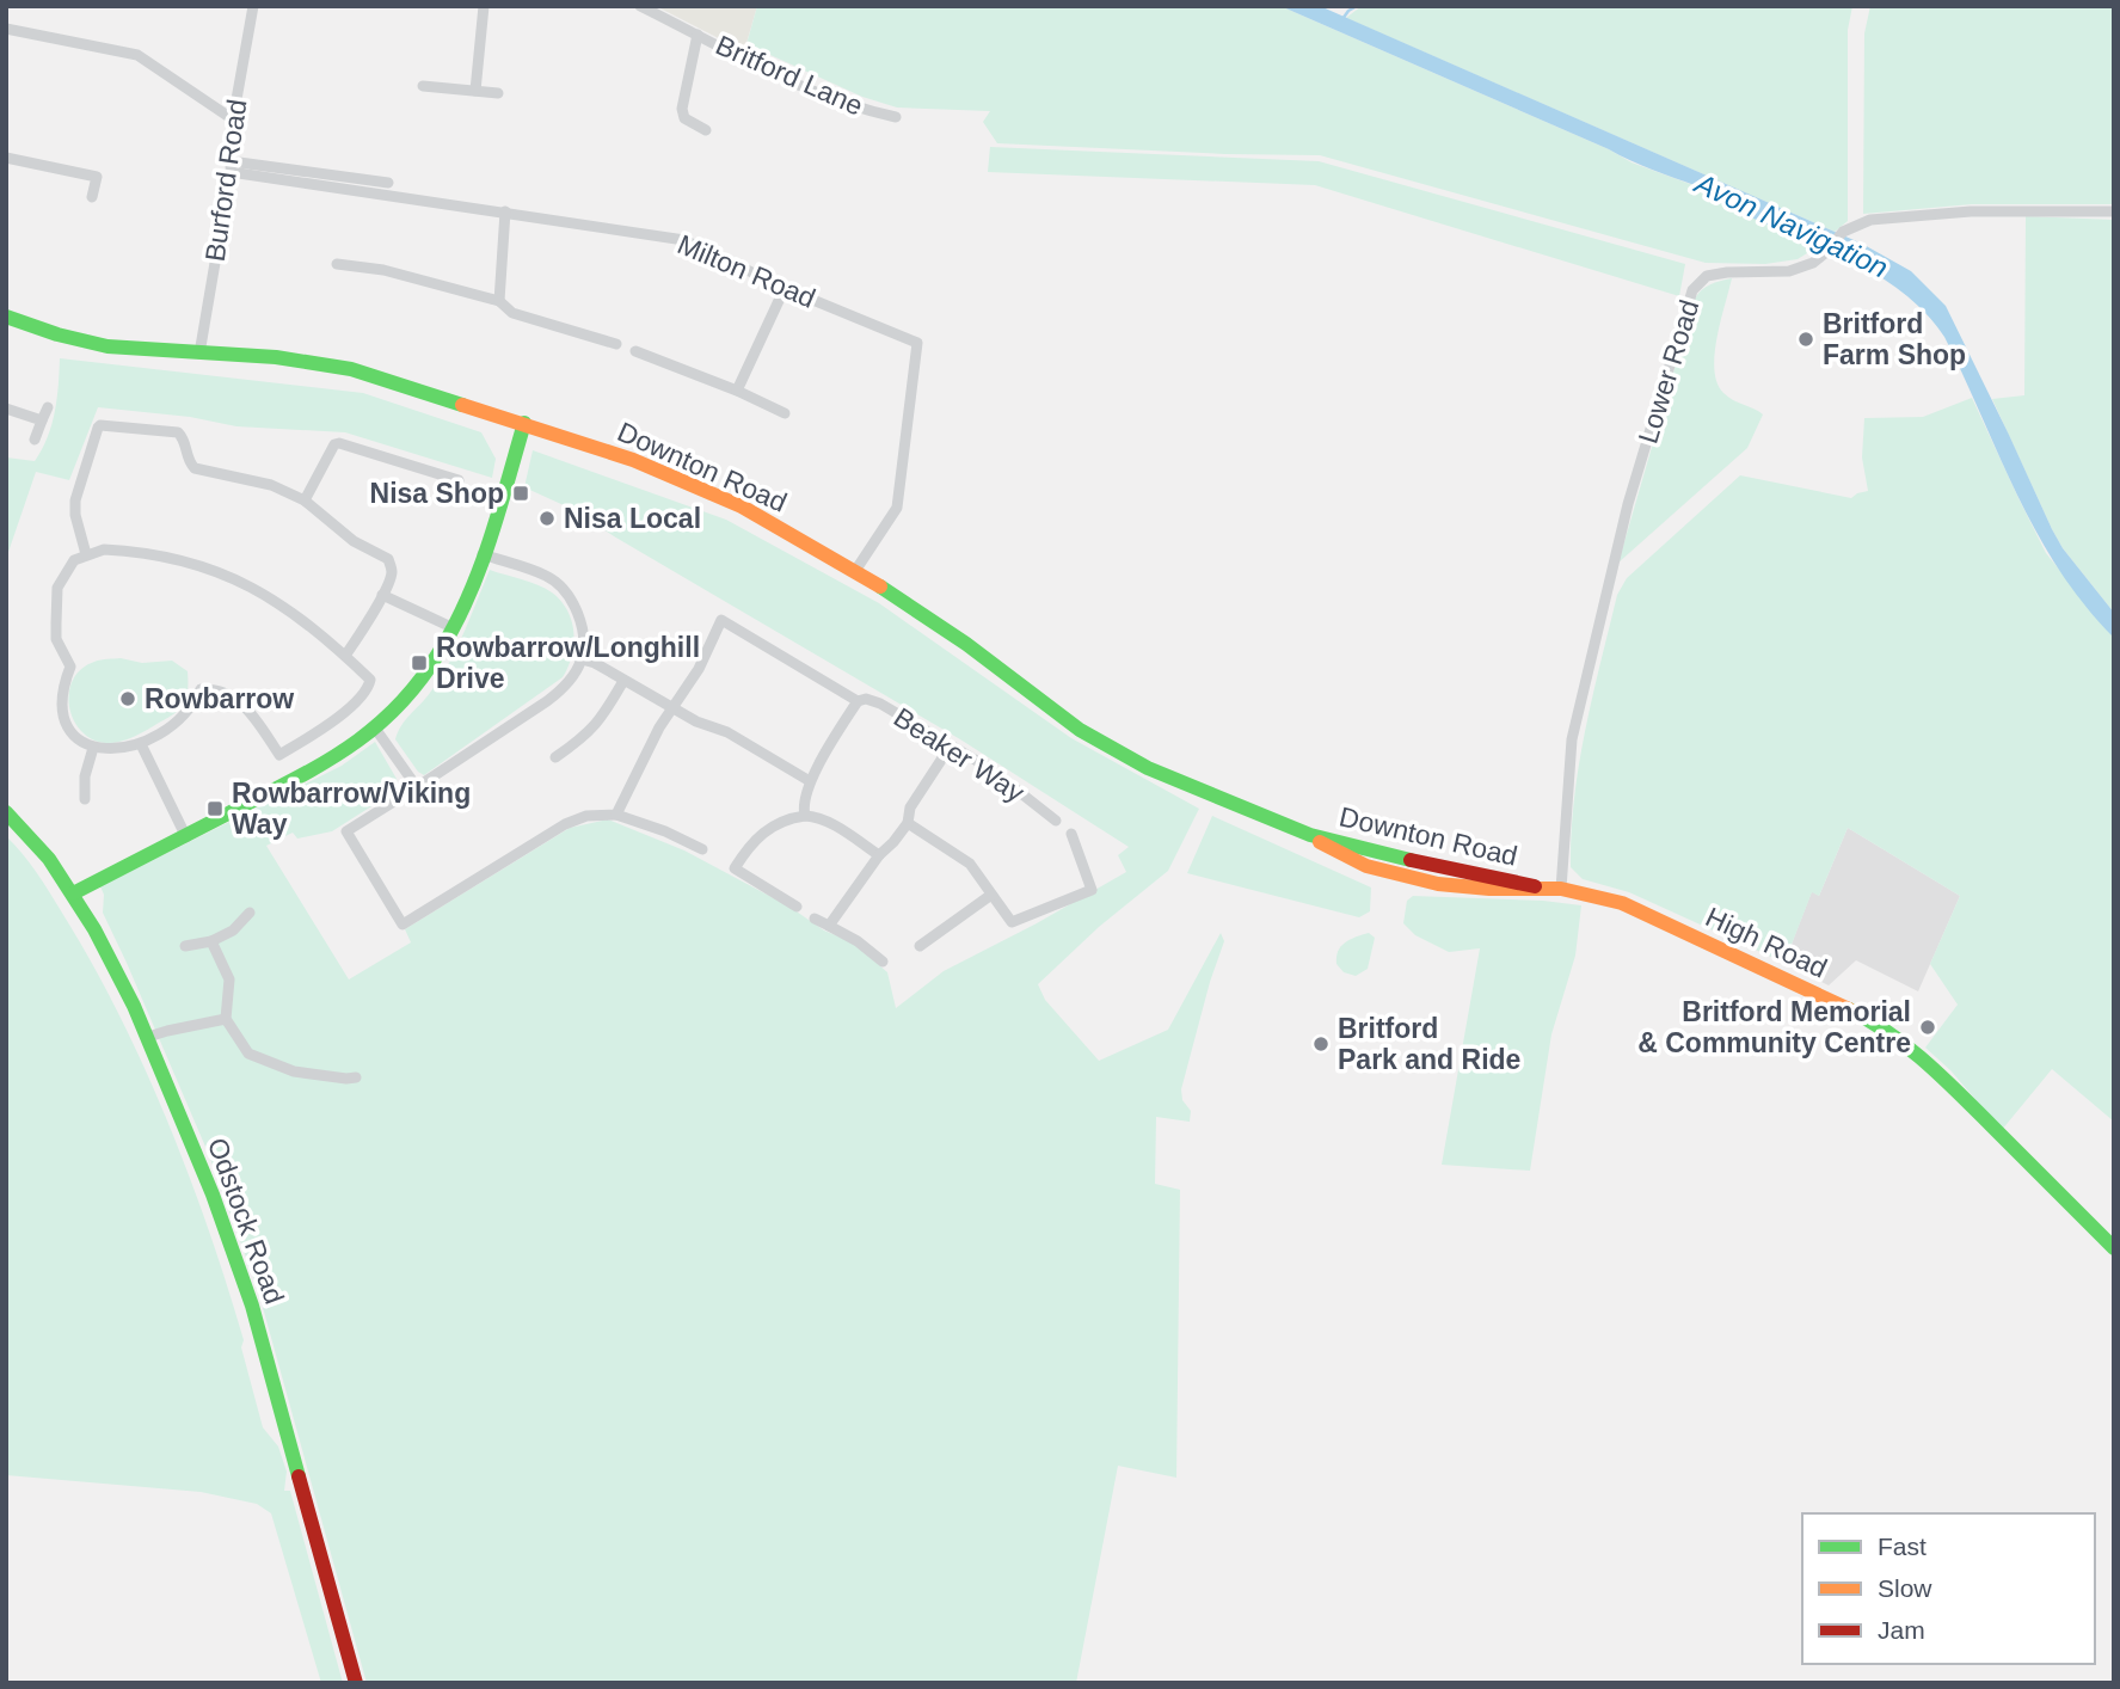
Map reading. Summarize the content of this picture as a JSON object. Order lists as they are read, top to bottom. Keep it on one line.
{"streets":{"main road":["Downton Road","High Road","Odstock Road"],"street":["Britford Lane","Burford Road","Milton Road","Lower Road","Beaker Way"]},"crossings":[["Burford Road","Milton Road"],["Burford Road","Downton Road"],["Milton Road","Downton Road"],["Lower Road","Downton Road"],["Lower Road","High Road"],["Downton Road","High Road"]],"water":["Avon Navigation"],"places":{"other":["Britford Farm Shop","Nisa Local","Rowbarrow","Britford Memorial & Community Centre","Britford Park and Ride"],"transit":["Nisa Shop","Rowbarrow/Longhill Drive","Rowbarrow/Viking Way"]},"legend":["Fast","Slow","Jam"]}
